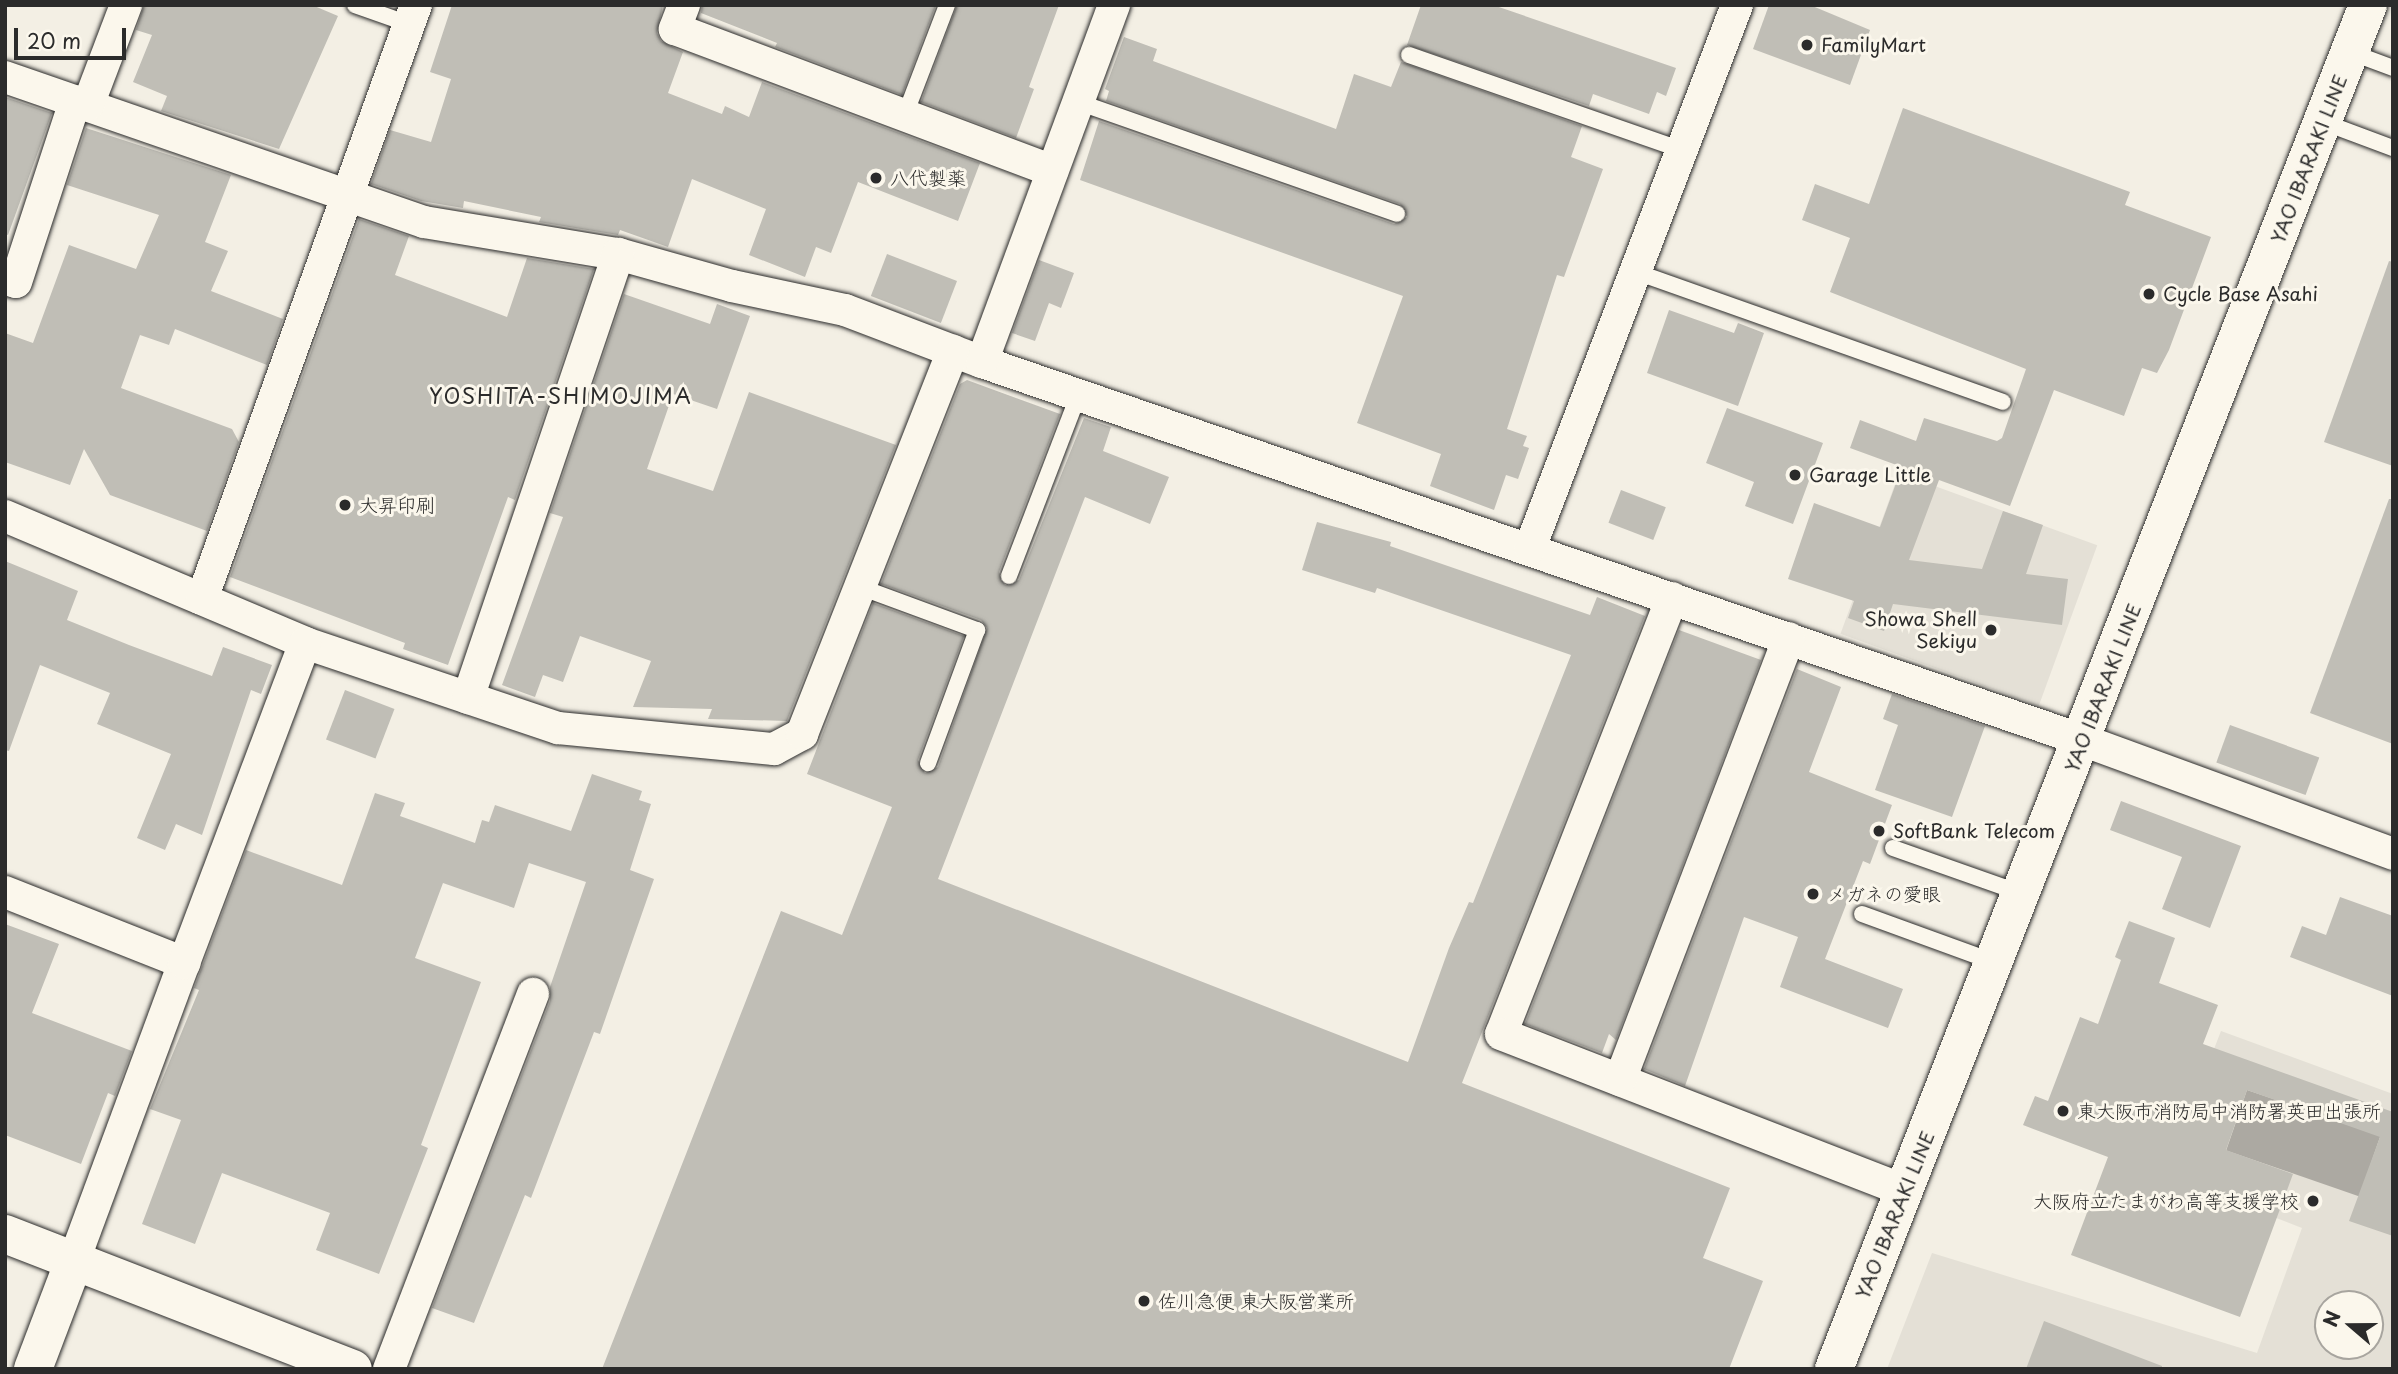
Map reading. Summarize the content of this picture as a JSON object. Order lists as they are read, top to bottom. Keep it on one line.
{"streets":{"main road":["YAO IBARAKI LINE"]},"districts":["YOSHITA-SHIMOJIMA"],"places":["FamilyMart","八代製薬","Cycle Base Asahi","Garage Little","大昇印刷","Showa Shell Sekiyu","SoftBank Telecom","メガネの愛眼","東大阪市消防局中消防署英田出張所","大阪府立たまがわ高等支援学校","佐川急便 東大阪営業所"],"scale_bar":"20 m","north":"left"}
